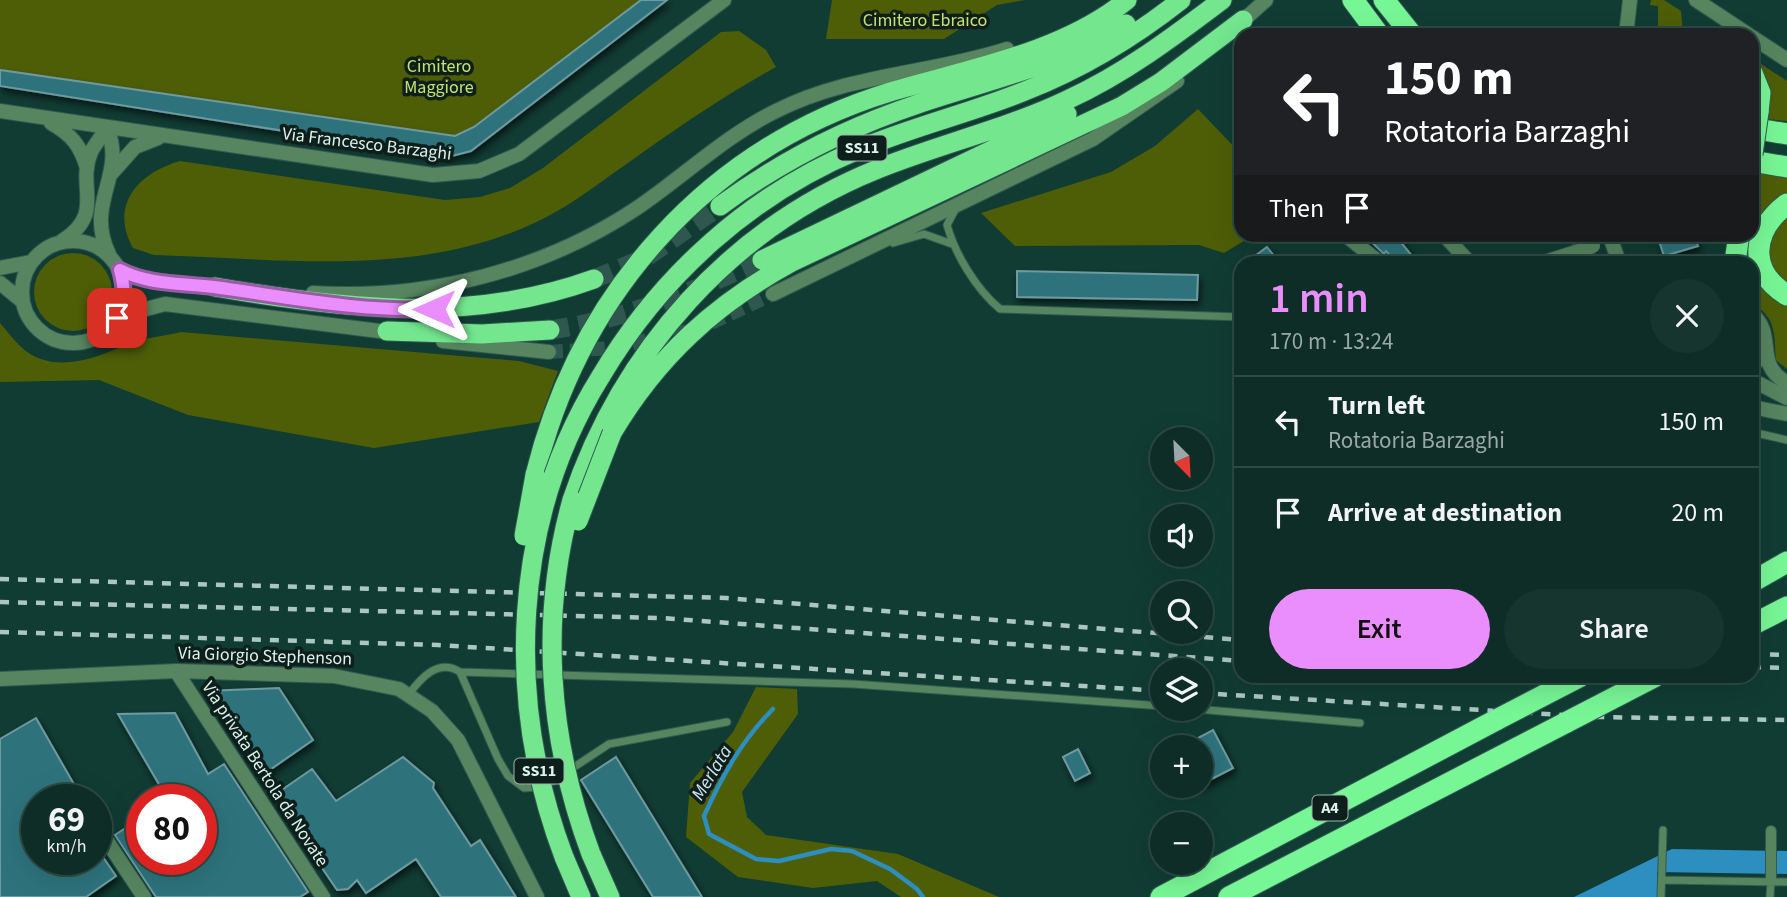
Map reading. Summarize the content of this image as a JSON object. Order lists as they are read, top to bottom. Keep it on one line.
{"streets":{"highway":["SS11","A4"],"street":["Via Francesco Barzaghi","Via Giorgio Stephenson","Via privata Bertola da Novate"]},"crossings":[["Via Giorgio Stephenson","Via privata Bertola da Novate"]],"water":["Merlata"],"parks":["Cimitero Ebraico","Cimitero Maggiore"],"north":"bottom right","page":{"turn":["150 m","Rotatoria Barzaghi"],"then":"Then","heading":["1 min","170 m · 13:24"],"list":[{"name":"Turn left","note":"Rotatoria Barzaghi","value":"150 m"},{"name":"Arrive at destination","value":"20 m"}],"map_buttons":["+","−"],"buttons":["Exit","Share"],"speed":"69 km/h","limit":"80"}}
